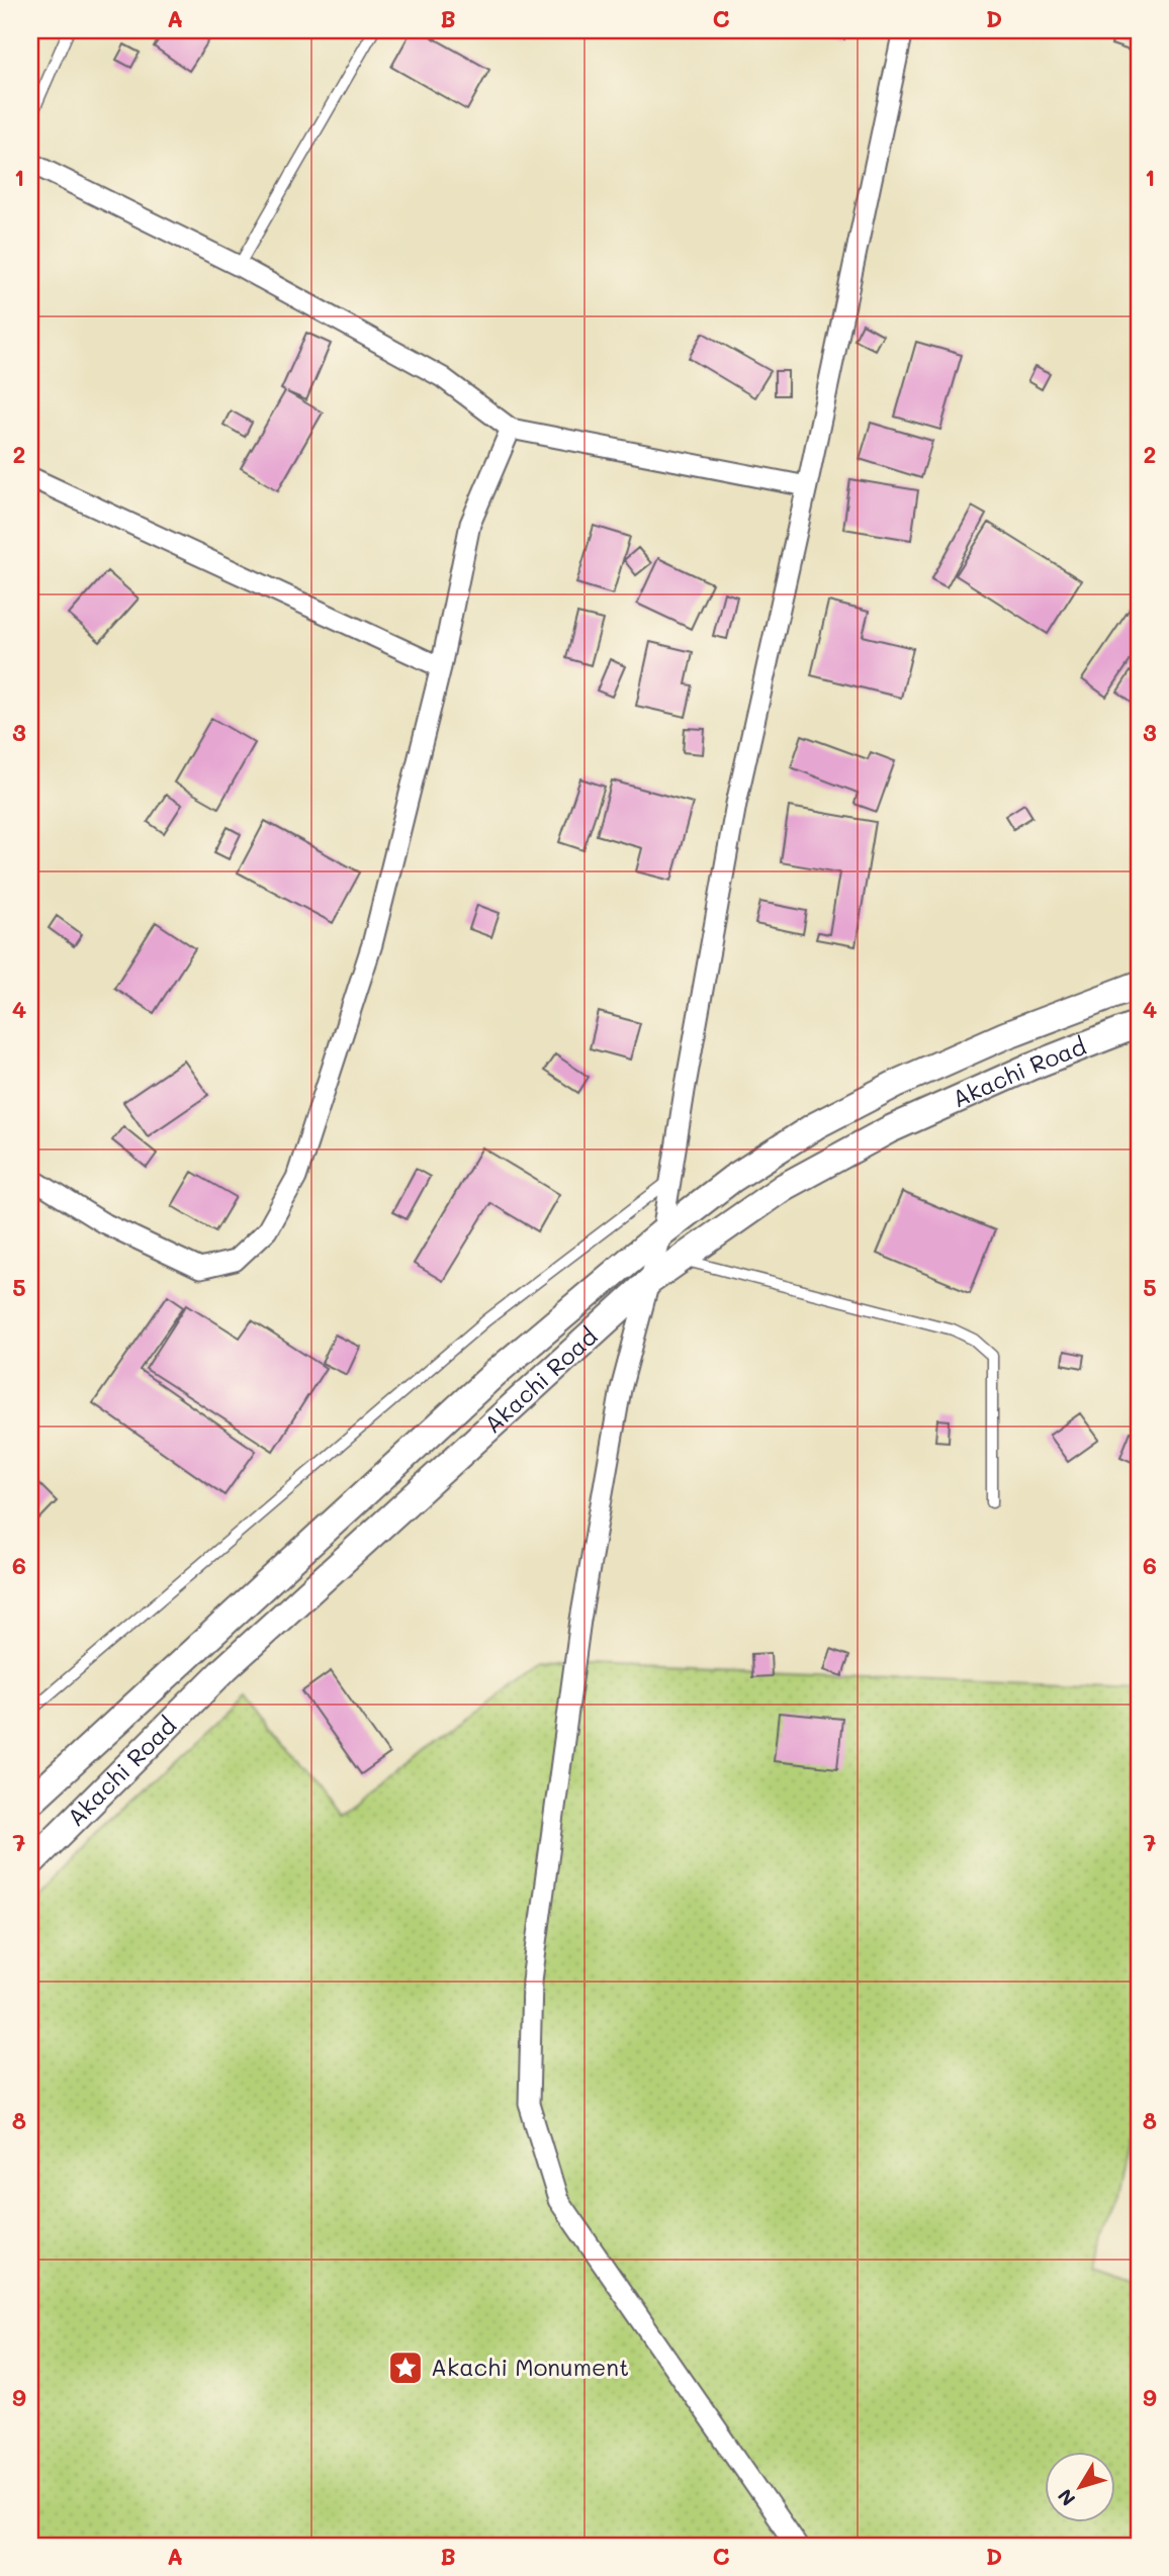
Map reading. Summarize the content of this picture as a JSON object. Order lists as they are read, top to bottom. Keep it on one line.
{"streets":{"main road":["Akachi Road"]},"places":{"place":["Akachi Monument"]},"north":"bottom left","grid":{"columns":["A","B","C","D"],"rows":["1","2","3","4","5","6","7","8","9"]}}
